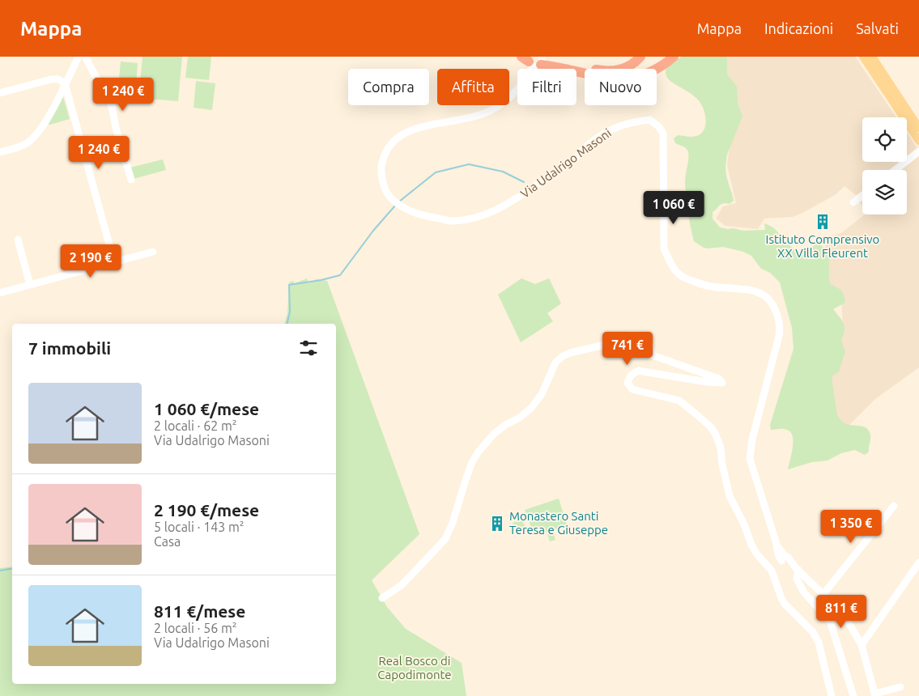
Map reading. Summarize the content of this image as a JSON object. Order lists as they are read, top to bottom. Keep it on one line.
{"streets":{"street":["Via Udalrigo Masoni"]},"parks":["Real Bosco di Capodimonte"],"places":{"building":["Istituto Comprensivo XX Villa Fleurent","Monastero Santi Teresa e Giuseppe"]},"page":{"header":"Mappa","nav":["Mappa","Indicazioni","Salvati"],"chip":["Compra","Affitta","Filtri","Nuovo"],"price":["1 240 €","1 240 €","1 060 €","2 190 €","741 €","1 350 €","811 €"],"heading":"7 immobili","list":[{"name":"1 060 €/mese","note":"2 locali · 62 m² · Via Udalrigo Masoni"},{"name":"2 190 €/mese","note":"5 locali · 143 m² · Casa"},{"name":"811 €/mese","note":"2 locali · 56 m² · Via Udalrigo Masoni"}]}}
